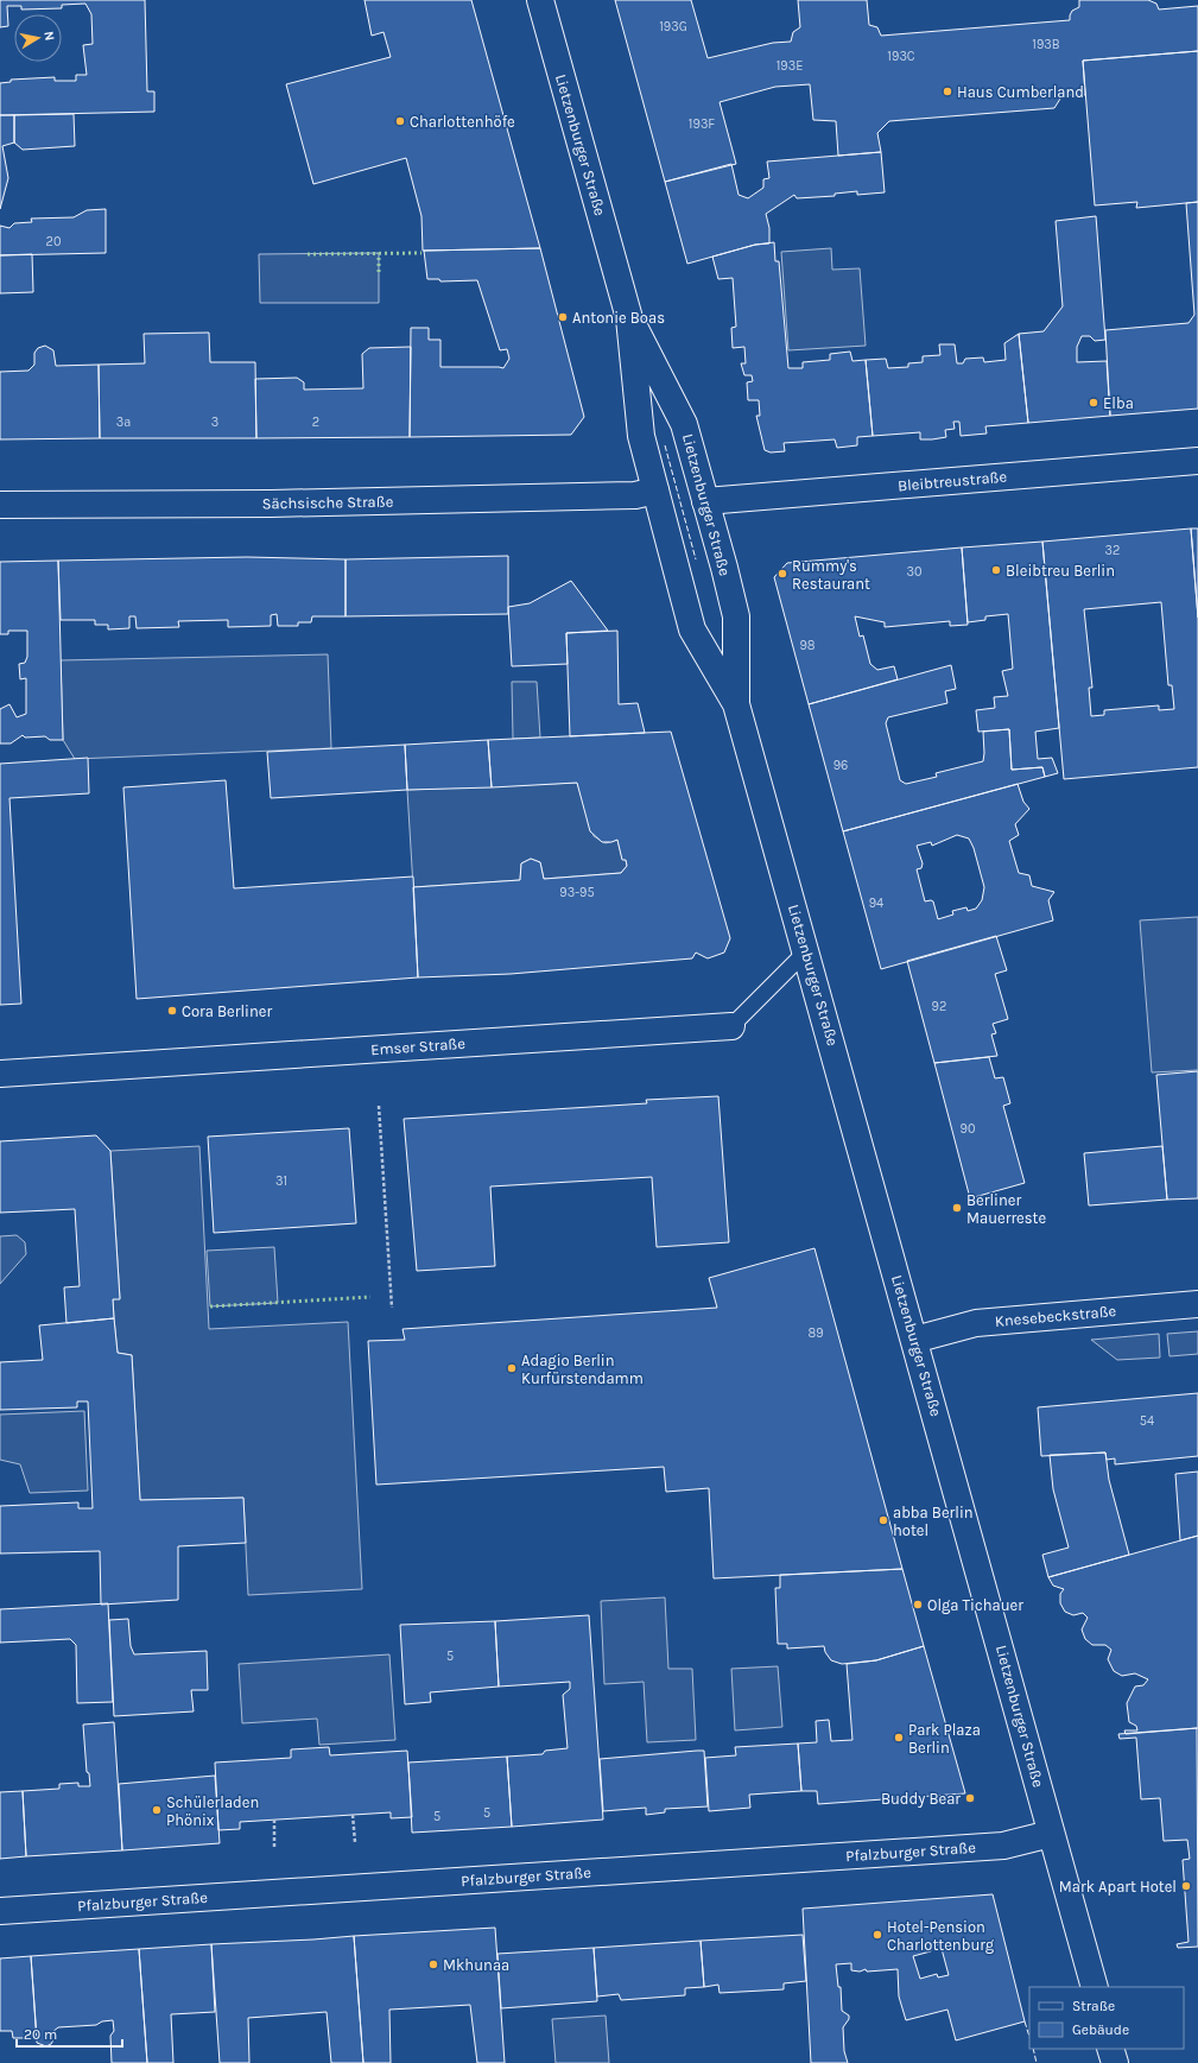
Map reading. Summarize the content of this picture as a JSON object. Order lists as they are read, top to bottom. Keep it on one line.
{"streets":{"street":["Lietzenburger Straße","Bleibtreustraße","Sächsische Straße","Emser Straße","Knesebeckstraße","Pfalzburger Straße"]},"crossings":[["Lietzenburger Straße","Bleibtreustraße"],["Lietzenburger Straße","Sächsische Straße"],["Lietzenburger Straße","Emser Straße"],["Lietzenburger Straße","Knesebeckstraße"],["Lietzenburger Straße","Pfalzburger Straße"]],"places":["Haus Cumberland","Charlottenhöfe","Antonie Boas","Elba","Bleibtreu Berlin","Rummy's Restaurant","Cora Berliner","Berliner Mauerreste","Adagio Berlin Kurfürstendamm","abba Berlin hotel","Olga Tichauer","Park Plaza Berlin","Buddy Bear","Schülerladen Phönix","Mark Apart Hotel","Hotel-Pension Charlottenburg","Mkhunaa"],"house_numbers":["193G","193B","193C","193E","193F","20","3a","3","2","32","30","98","96","93-95","94","92","90","31","89","54","5","5","5"],"legend":["Straße","Gebäude"],"scale_bar":"20 m","north":"right"}
